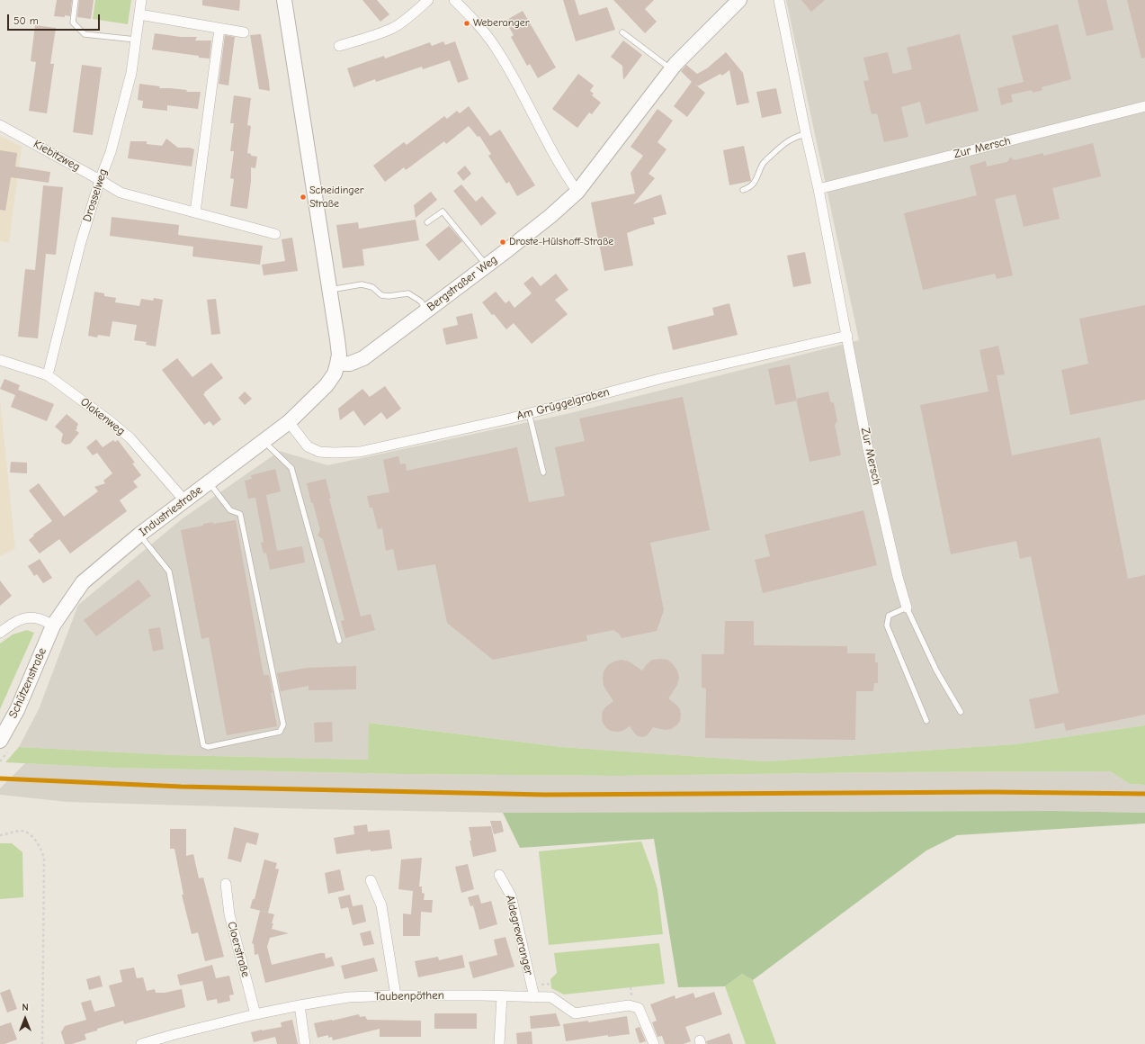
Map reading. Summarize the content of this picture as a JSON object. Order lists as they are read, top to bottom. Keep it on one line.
{"streets":{"main road":["Bergstraßer Weg","Industriestraße","Schützenstraße"],"street":["Zur Mersch","Kiebitzweg","Drosselweg","Am Grüggelgraben","Olakenweg","Aldegreveranger","Cloerstraße","Taubenpöthen"]},"crossings":[["Zur Mersch","Am Grüggelgraben"],["Kiebitzweg","Drosselweg"],["Drosselweg","Olakenweg"],["Bergstraßer Weg","Industriestraße"],["Am Grüggelgraben","Industriestraße"],["Olakenweg","Industriestraße"],["Industriestraße","Schützenstraße"],["Aldegreveranger","Taubenpöthen"],["Cloerstraße","Taubenpöthen"]],"places":["Weberanger","Scheidinger Straße","Droste-Hülshoff-Straße"],"scale_bar":"50 m","north":"top"}
